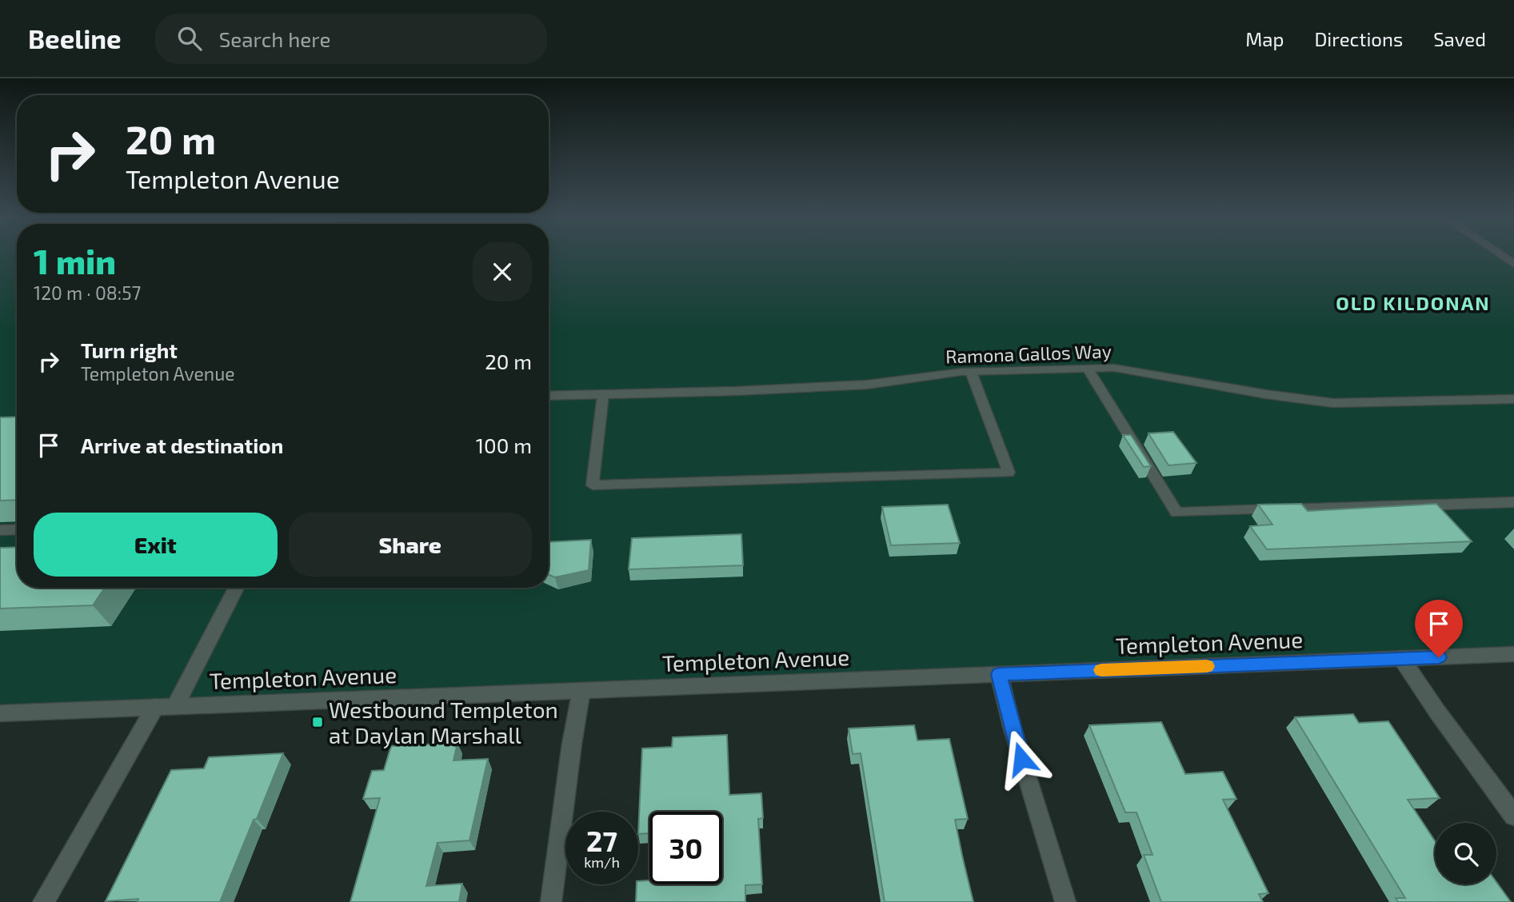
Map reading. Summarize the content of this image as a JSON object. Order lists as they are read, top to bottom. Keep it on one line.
{"streets":{"street":["Ramona Gallos Way","Templeton Avenue"]},"districts":["OLD KILDONAN"],"places":{"transit":["Westbound Templeton at Daylan Marshall"]},"page":{"header":"Beeline","search":"Search here","nav":["Map","Directions","Saved"],"turn":["20 m","Templeton Avenue"],"heading":["1 min","120 m · 08:57"],"list":[{"name":"Turn right","note":"Templeton Avenue","value":"20 m"},{"name":"Arrive at destination","value":"100 m"}],"buttons":["Exit","Share"],"speed":"27 km/h","limit":"30"}}
